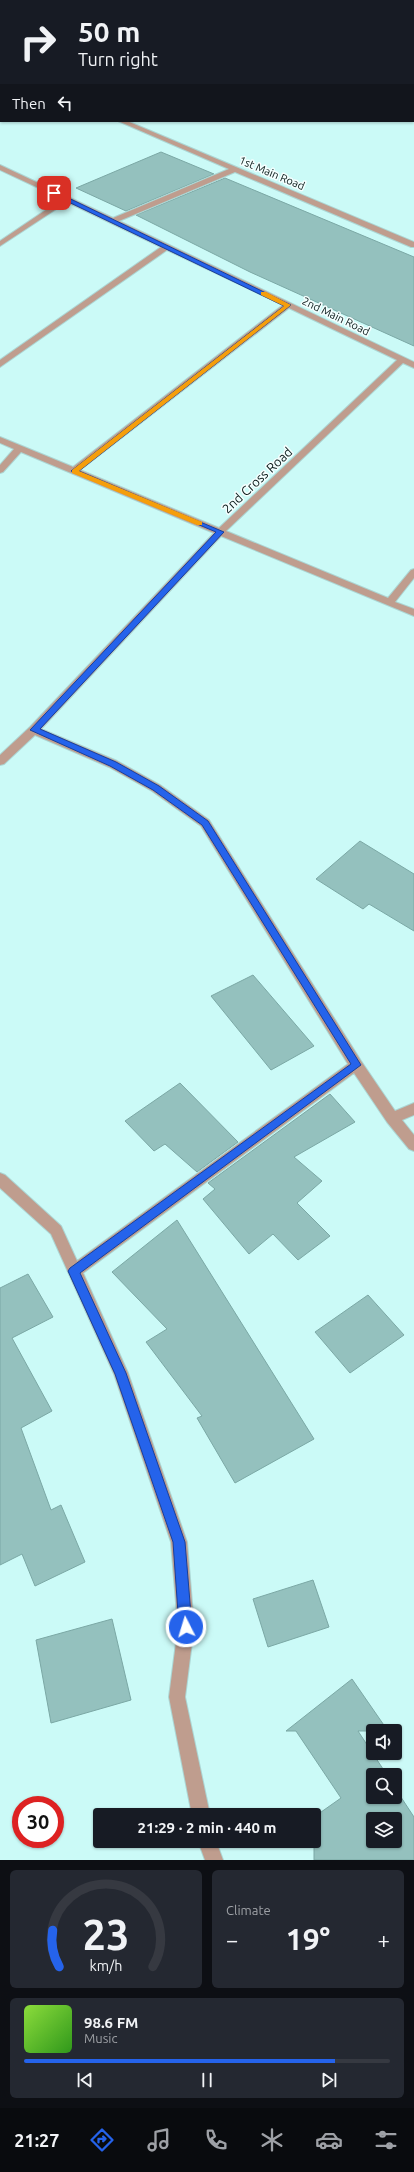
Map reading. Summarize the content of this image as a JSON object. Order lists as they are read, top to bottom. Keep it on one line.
{"streets":{"street":["1st Main Road","2nd Main Road","2nd Cross Road"]},"crossings":[["2nd Main Road","2nd Cross Road"]],"page":{"turn":["50 m","Turn right"],"then":"Then","limit":"30","trip":"21:29 · 2 min · 440 m","tile":"Climate","heat":["−","19°","+"],"song":["98.6 FM","Music"],"tabs":"21:27","gauge":["23","km/h"]}}
